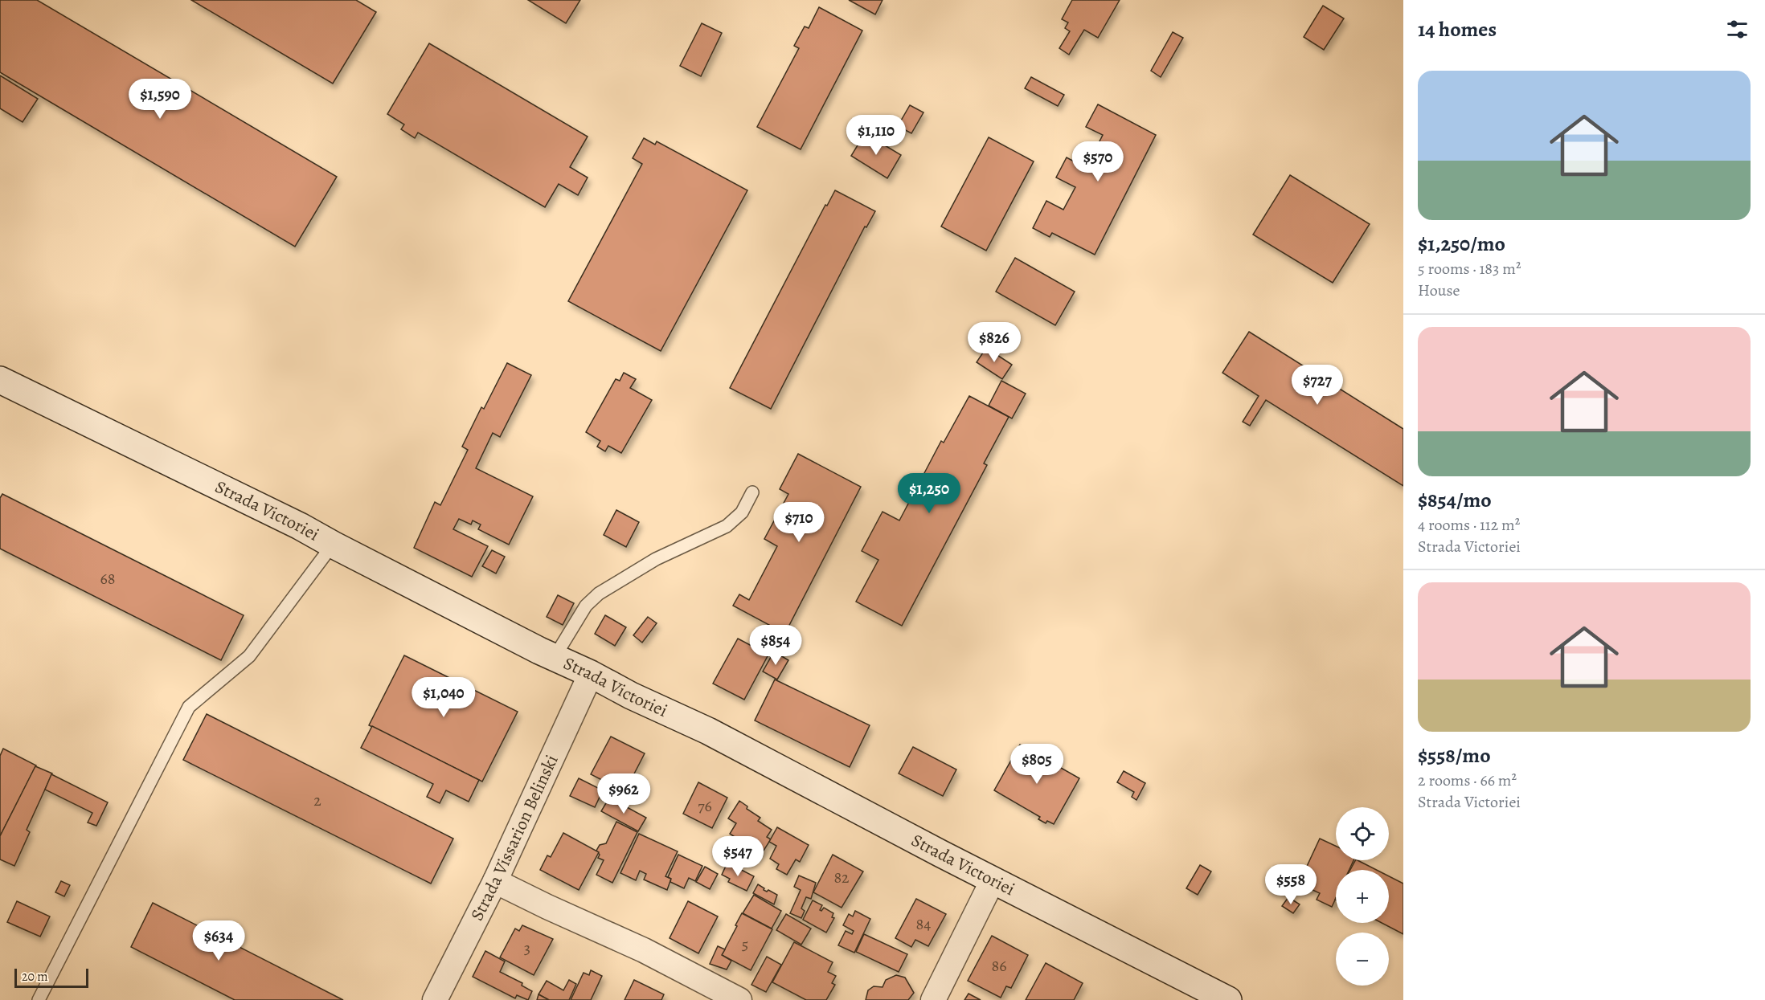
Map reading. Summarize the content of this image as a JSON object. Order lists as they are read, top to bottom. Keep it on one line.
{"streets":{"street":["Strada Victoriei","Strada Vissarion Belinski"]},"crossings":[["Strada Victoriei","Strada Vissarion Belinski"]],"house_numbers":["68","2","76","82","84","5","3","86"],"scale_bar":"20 m","page":{"heading":"14 homes","list":[{"name":"$1,250/mo","note":"5 rooms · 183 m² · House"},{"name":"$854/mo","note":"4 rooms · 112 m² · Strada Victoriei"},{"name":"$558/mo","note":"2 rooms · 66 m² · Strada Victoriei"}],"price":["$1,590","$1,110","$570","$826","$727","$1,250","$710","$854","$1,040","$805","$962","$547","$558","$634"],"map_buttons":["+","−"],"scale":"20 m"}}
